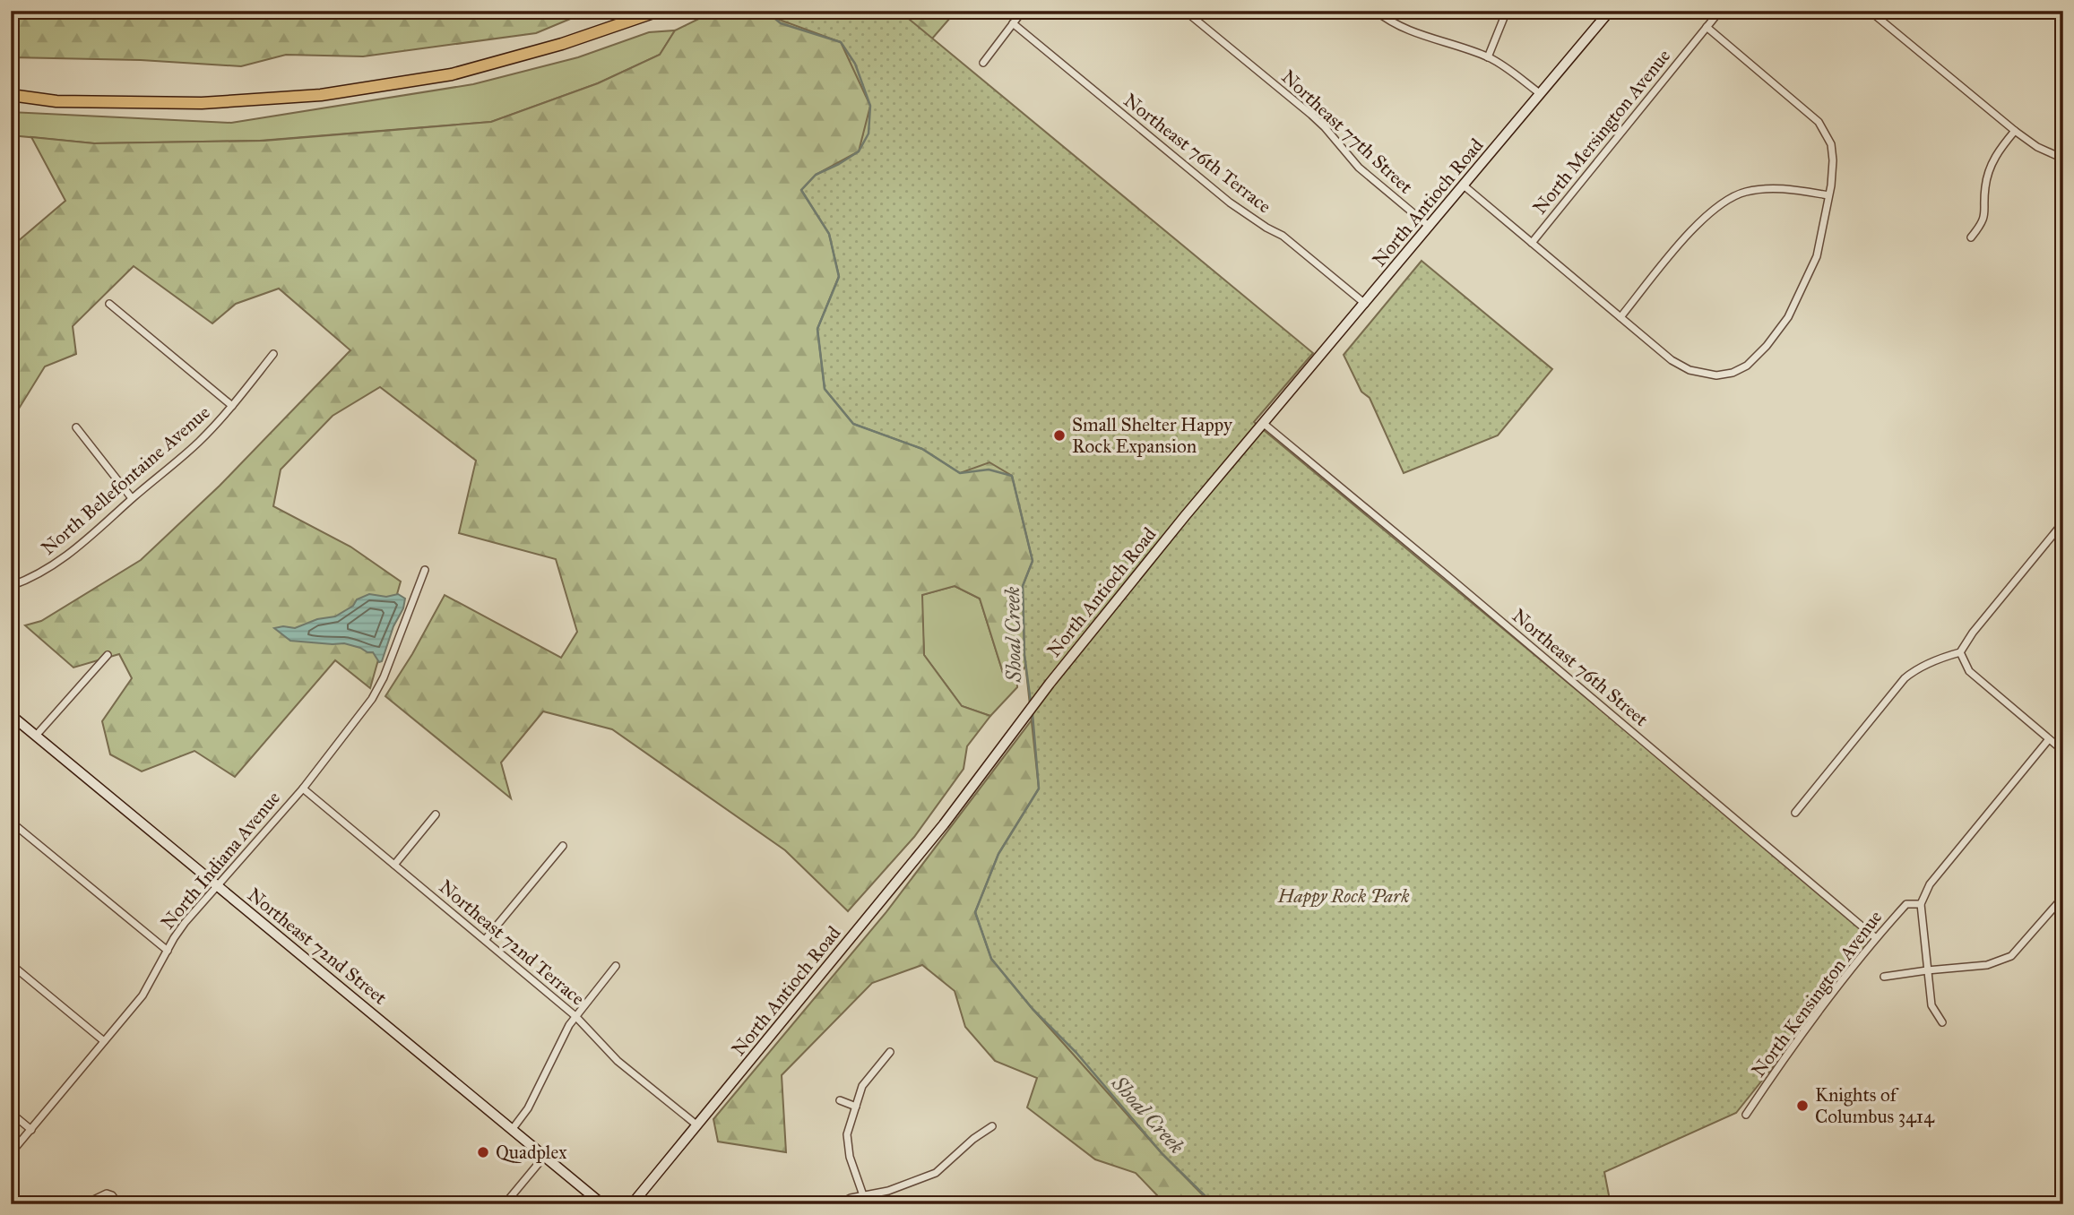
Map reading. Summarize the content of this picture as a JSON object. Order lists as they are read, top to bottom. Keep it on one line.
{"streets":{"street":["Northeast 77th Street","North Mersington Avenue","Northeast 76th Terrace","North Antioch Road","North Bellefontaine Avenue","Northeast 76th Street","North Indiana Avenue","Northeast 72nd Terrace","Northeast 72nd Street","North Kensington Avenue"]},"crossings":[["Northeast 77th Street","North Antioch Road"],["Northeast 76th Terrace","North Antioch Road"],["North Antioch Road","Northeast 76th Street"],["North Antioch Road","Northeast 72nd Terrace"],["Northeast 76th Street","North Kensington Avenue"],["North Indiana Avenue","Northeast 72nd Terrace"],["North Indiana Avenue","Northeast 72nd Street"]],"water":["Shoal Creek"],"parks":["Happy Rock Park"],"places":["Small Shelter Happy Rock Expansion","Knights of Columbus 3414","Quadplex"]}
